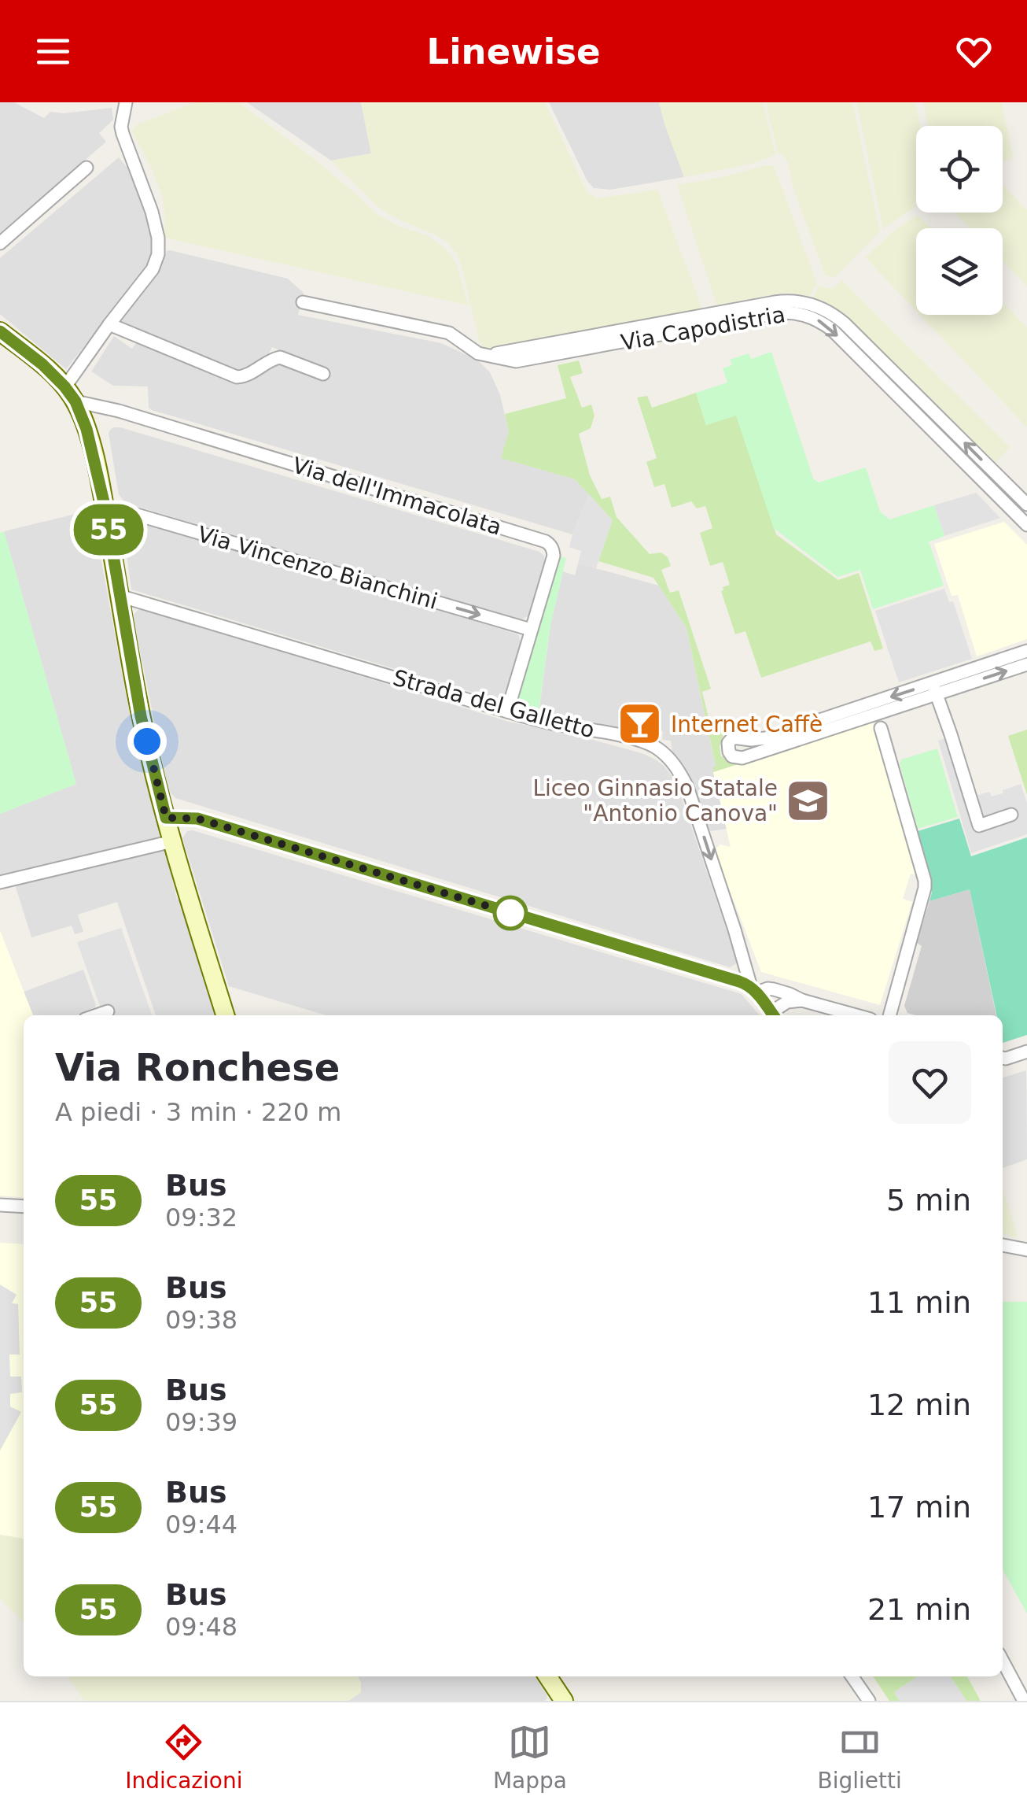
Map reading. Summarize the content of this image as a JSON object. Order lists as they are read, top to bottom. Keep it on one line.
{"streets":{"street":["Via Capodistria","Via dell'Immacolata","Via Vincenzo Bianchini","Strada del Galletto"]},"crossings":[["Via dell'Immacolata","Via Vincenzo Bianchini"],["Via dell'Immacolata","Strada del Galletto"]],"one_way":["Via Vincenzo Bianchini","Strada del Galletto"],"places":{"bar":["Internet Caffè"],"school or university":["Liceo Ginnasio Statale \"Antonio Canova\""]},"lines":["bus line 55"],"page":{"header":"Linewise","on_map":"55","heading":["Via Ronchese","A piedi · 3 min · 220 m"],"list":[{"mark":"55","name":"Bus","note":"09:32","value":"5 min"},{"mark":"55","name":"Bus","note":"09:38","value":"11 min"},{"mark":"55","name":"Bus","note":"09:39","value":"12 min"},{"mark":"55","name":"Bus","note":"09:44","value":"17 min"},{"mark":"55","name":"Bus","note":"09:48","value":"21 min"}],"tabs":["Indicazioni","Mappa","Biglietti"]}}
